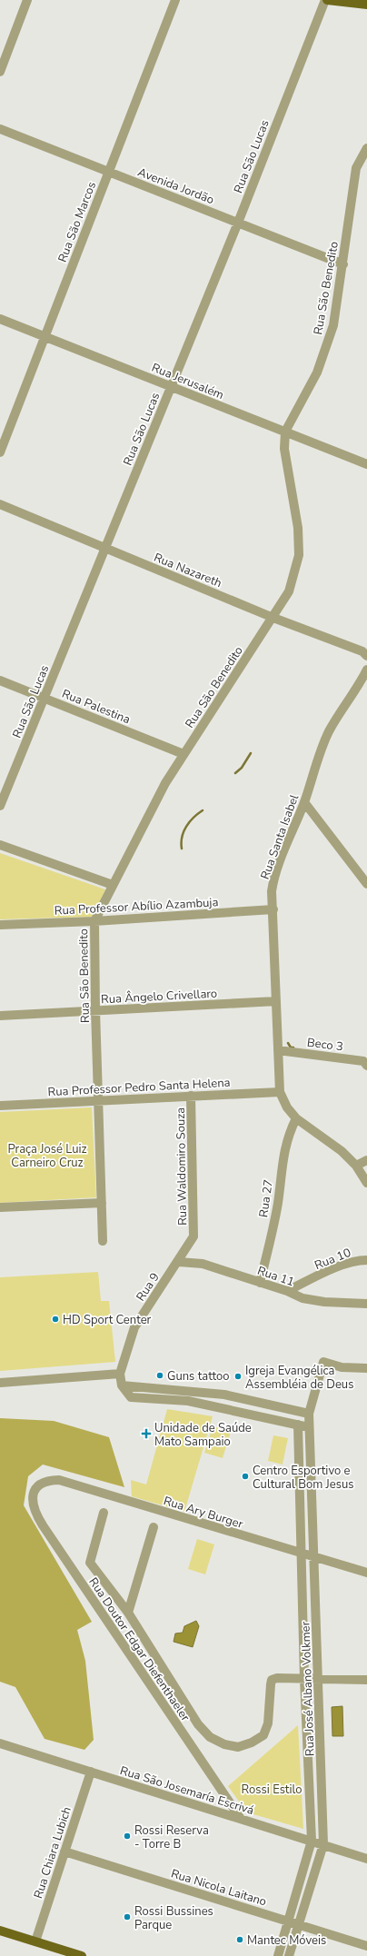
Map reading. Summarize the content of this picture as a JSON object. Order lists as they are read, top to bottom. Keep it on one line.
{"streets":{"street":["Rua São Lucas","Avenida Jordão","Rua São Marcos","Rua São Benedito","Rua Jerusalém","Rua Nazareth","Rua Palestina","Rua Santa Isabel","Rua Professor Abílio Azambuja","Rua Ângelo Crivellaro","Beco 3","Rua Professor Pedro Santa Helena","Rua Waldomiro Souza","Rua 27","Rua 10","Rua 11","Rua 9","Rua Ary Burger","Rua Doutor Edgar Diefenthaeler","Rua José Albano Volkmer","Rua São Josemaría Escrivá","Rua Chiara Lubich","Rua Nicola Laitano"]},"crossings":[["Rua São Lucas","Avenida Jordão"],["Rua São Lucas","Rua Jerusalém"],["Rua São Lucas","Rua Nazareth"],["Rua São Lucas","Rua Palestina"],["Avenida Jordão","Rua São Marcos"],["Avenida Jordão","Rua São Benedito"],["Rua São Marcos","Rua Jerusalém"],["Rua São Benedito","Rua Jerusalém"],["Rua São Benedito","Rua Nazareth"],["Rua São Benedito","Rua Palestina"],["Rua São Benedito","Rua Professor Abílio Azambuja"],["Rua São Benedito","Rua Ângelo Crivellaro"],["Rua São Benedito","Rua Professor Pedro Santa Helena"],["Rua Santa Isabel","Rua Professor Abílio Azambuja"],["Rua Santa Isabel","Rua Ângelo Crivellaro"],["Rua Santa Isabel","Beco 3"],["Rua Santa Isabel","Rua Professor Pedro Santa Helena"],["Rua Professor Pedro Santa Helena","Rua Waldomiro Souza"],["Rua Waldomiro Souza","Rua 9"],["Rua 27","Rua 11"],["Rua 10","Rua 11"],["Rua 11","Rua 9"],["Rua Ary Burger","Rua Doutor Edgar Diefenthaeler"],["Rua Ary Burger","Rua José Albano Volkmer"],["Rua Doutor Edgar Diefenthaeler","Rua São Josemaría Escrivá"],["Rua José Albano Volkmer","Rua São Josemaría Escrivá"],["Rua José Albano Volkmer","Rua Nicola Laitano"],["Rua São Josemaría Escrivá","Rua Chiara Lubich"],["Rua Chiara Lubich","Rua Nicola Laitano"]],"parks":["Praça José Luiz Carneiro Cruz","Rossi Estilo"],"places":{"other":["HD Sport Center","Guns tattoo","Igreja Evangélica Assembléia de Deus","Centro Esportivo e Cultural Bom Jesus","Rossi Reserva - Torre B","Rossi Bussines Parque","Mantec Móveis"],"health":["Unidade de Saúde Mato Sampaio"]}}
